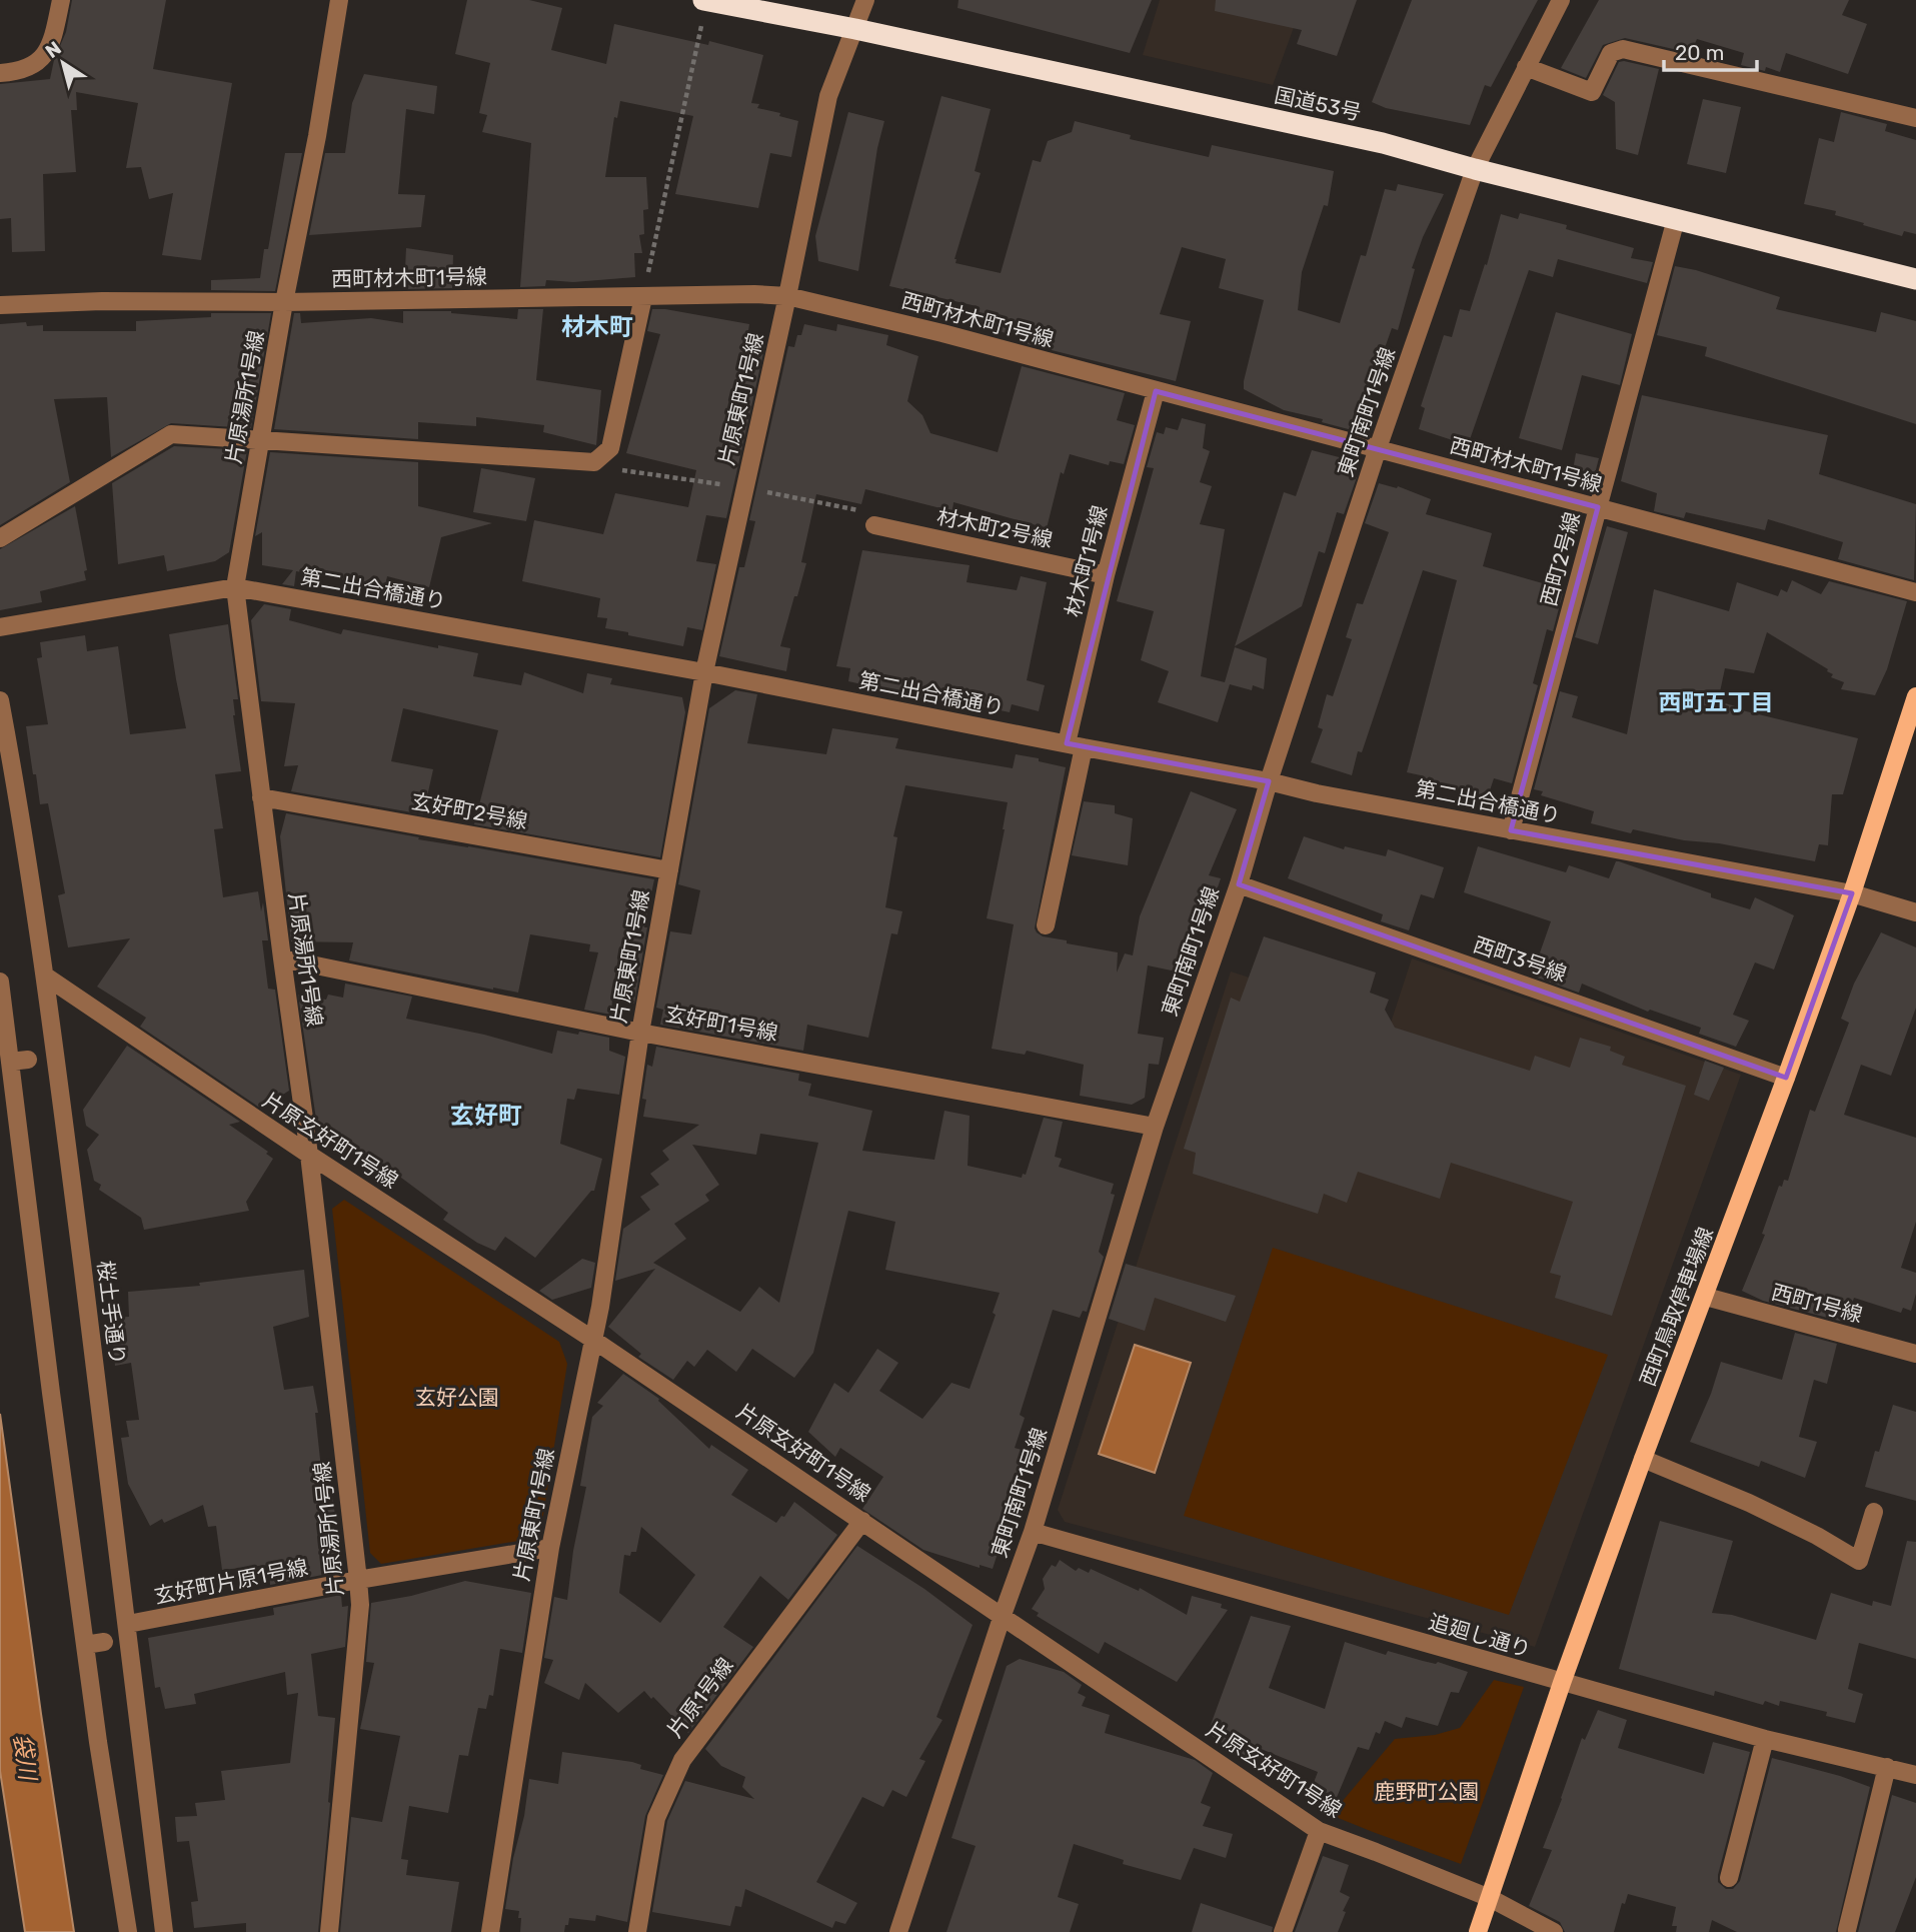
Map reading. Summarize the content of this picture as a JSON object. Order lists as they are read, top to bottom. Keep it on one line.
{"streets":{"highway":["国道53号"],"main road":["西町鳥取停車場線"],"street":["西町材木町1号線","片原湯所1号線","片原東町1号線","東町南町1号線","材木町2号線","西町2号線","材木町1号線","第二出合橋通り","玄好町2号線","西町3号線","玄好町1号線","片原玄好町1号線","西町1号線","桜土手通り","玄好町片原1号線","追廻し通り","片原1号線"]},"crossings":[["国道53号","片原東町1号線"],["国道53号","東町南町1号線"],["国道53号","西町2号線"],["西町材木町1号線","片原湯所1号線"],["西町材木町1号線","片原東町1号線"],["西町材木町1号線","東町南町1号線"],["西町材木町1号線","西町2号線"],["西町材木町1号線","材木町1号線"],["片原湯所1号線","第二出合橋通り"],["片原湯所1号線","玄好町2号線"],["片原湯所1号線","玄好町1号線"],["片原湯所1号線","片原玄好町1号線"],["片原湯所1号線","玄好町片原1号線"],["片原東町1号線","第二出合橋通り"],["片原東町1号線","玄好町2号線"],["片原東町1号線","玄好町1号線"],["片原東町1号線","片原玄好町1号線"],["片原東町1号線","玄好町片原1号線"],["東町南町1号線","第二出合橋通り"],["東町南町1号線","西町3号線"],["東町南町1号線","玄好町1号線"],["東町南町1号線","片原玄好町1号線"],["東町南町1号線","追廻し通り"],["材木町2号線","材木町1号線"],["西町2号線","第二出合橋通り"],["材木町1号線","第二出合橋通り"],["第二出合橋通り","西町鳥取停車場線"],["西町3号線","西町鳥取停車場線"],["片原玄好町1号線","西町鳥取停車場線"],["片原玄好町1号線","桜土手通り"],["片原玄好町1号線","片原1号線"],["西町1号線","西町鳥取停車場線"],["西町鳥取停車場線","追廻し通り"],["桜土手通り","玄好町片原1号線"]],"districts":["材木町","西町五丁目","玄好町"],"water":["袋川"],"parks":["玄好公園","鹿野町公園"],"scale_bar":"20 m","north":"top left"}
